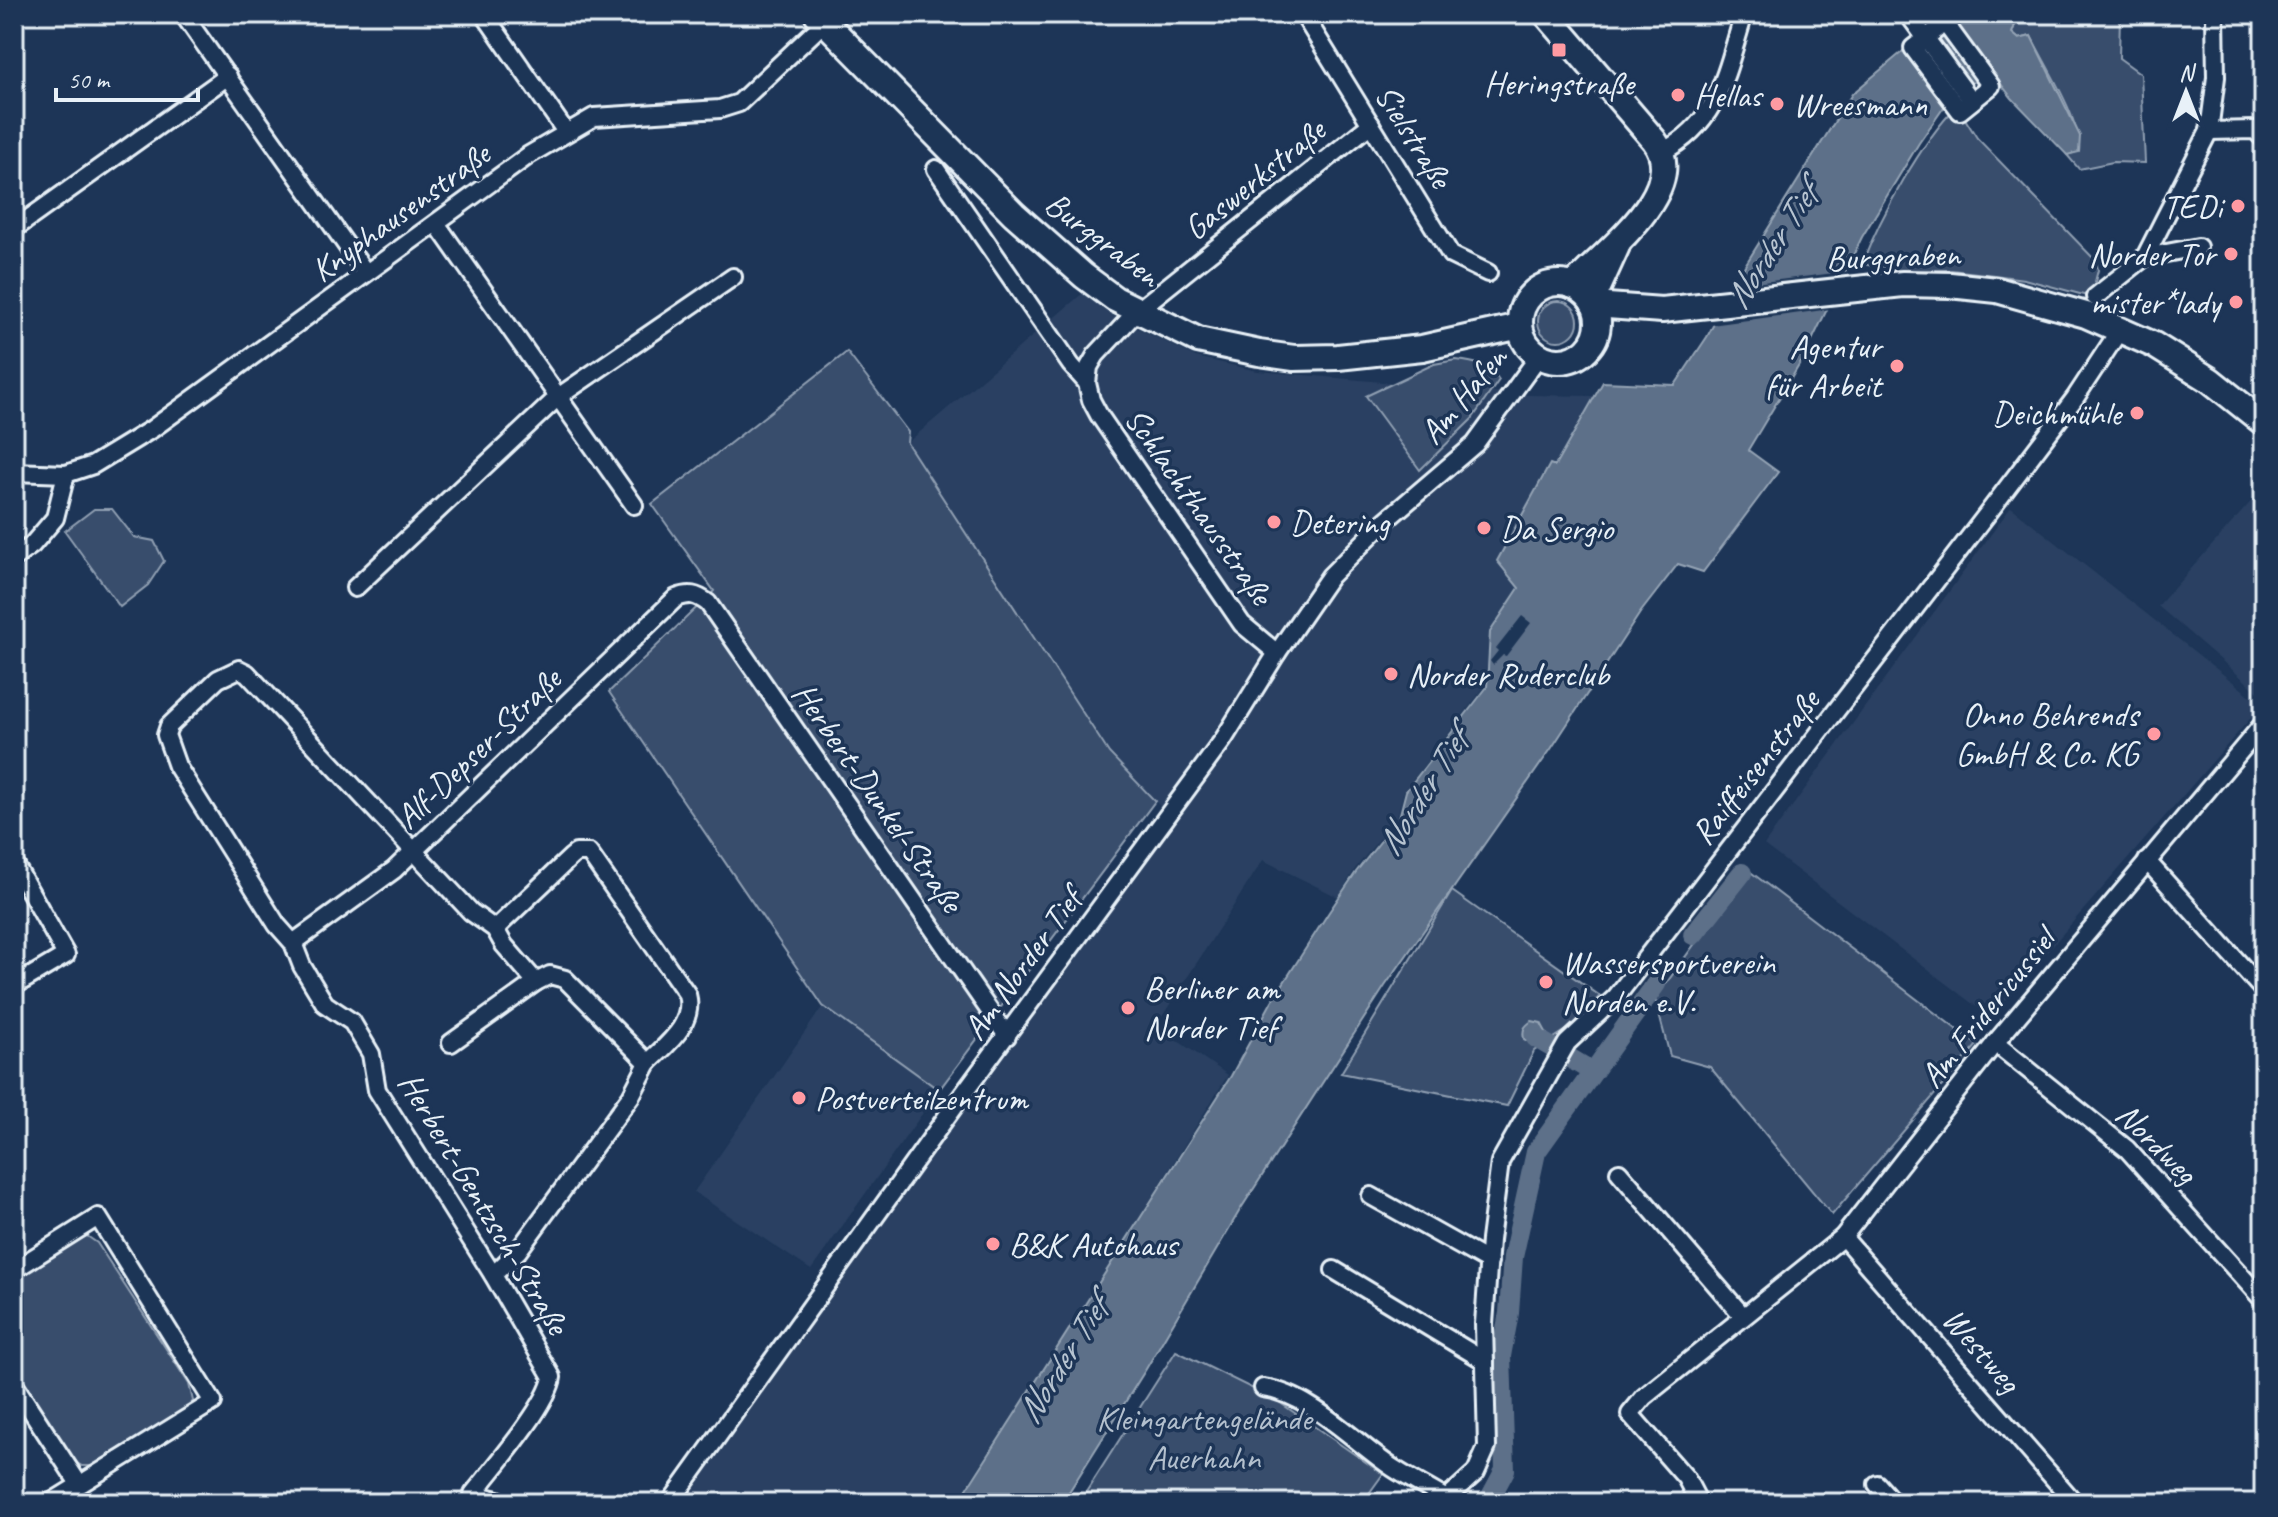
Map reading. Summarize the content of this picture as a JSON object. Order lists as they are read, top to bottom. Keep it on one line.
{"streets":{"main road":["Burggraben"],"street":["Sielstraße","Gaswerkstraße","Knyphausenstraße","Am Hafen","Schlachthausstraße","Alf-Depser-Straße","Raiffeisenstraße","Herbert-Dunkel-Straße","Am Norder Tief","Am Fridericussiel","Nordweg","Herbert-Gentzsch-Straße","Westweg"]},"crossings":[["Sielstraße","Gaswerkstraße"],["Gaswerkstraße","Burggraben"],["Gaswerkstraße","Schlachthausstraße"],["Knyphausenstraße","Burggraben"],["Burggraben","Am Hafen"],["Burggraben","Schlachthausstraße"],["Burggraben","Raiffeisenstraße"],["Am Hafen","Schlachthausstraße"],["Am Hafen","Am Norder Tief"],["Schlachthausstraße","Am Norder Tief"],["Alf-Depser-Straße","Herbert-Dunkel-Straße"],["Alf-Depser-Straße","Herbert-Gentzsch-Straße"],["Herbert-Dunkel-Straße","Am Norder Tief"],["Am Fridericussiel","Nordweg"],["Am Fridericussiel","Westweg"]],"water":["Norder Tief"],"parks":["Kleingartengelände Auerhahn"],"places":{"transit":["Heringstraße"],"other":["Hellas","Wreesmann","TEDi","Norder Tor","mister*lady","Agentur für Arbeit","Deichmühle","Detering","Da Sergio","Norder Ruderclub","Onno Behrends GmbH & Co. KG","Wassersportverein Norden e.V.","Berliner am Norder Tief","Postverteilzentrum","B&K Autohaus"]},"scale_bar":"50 m","north":"top"}
